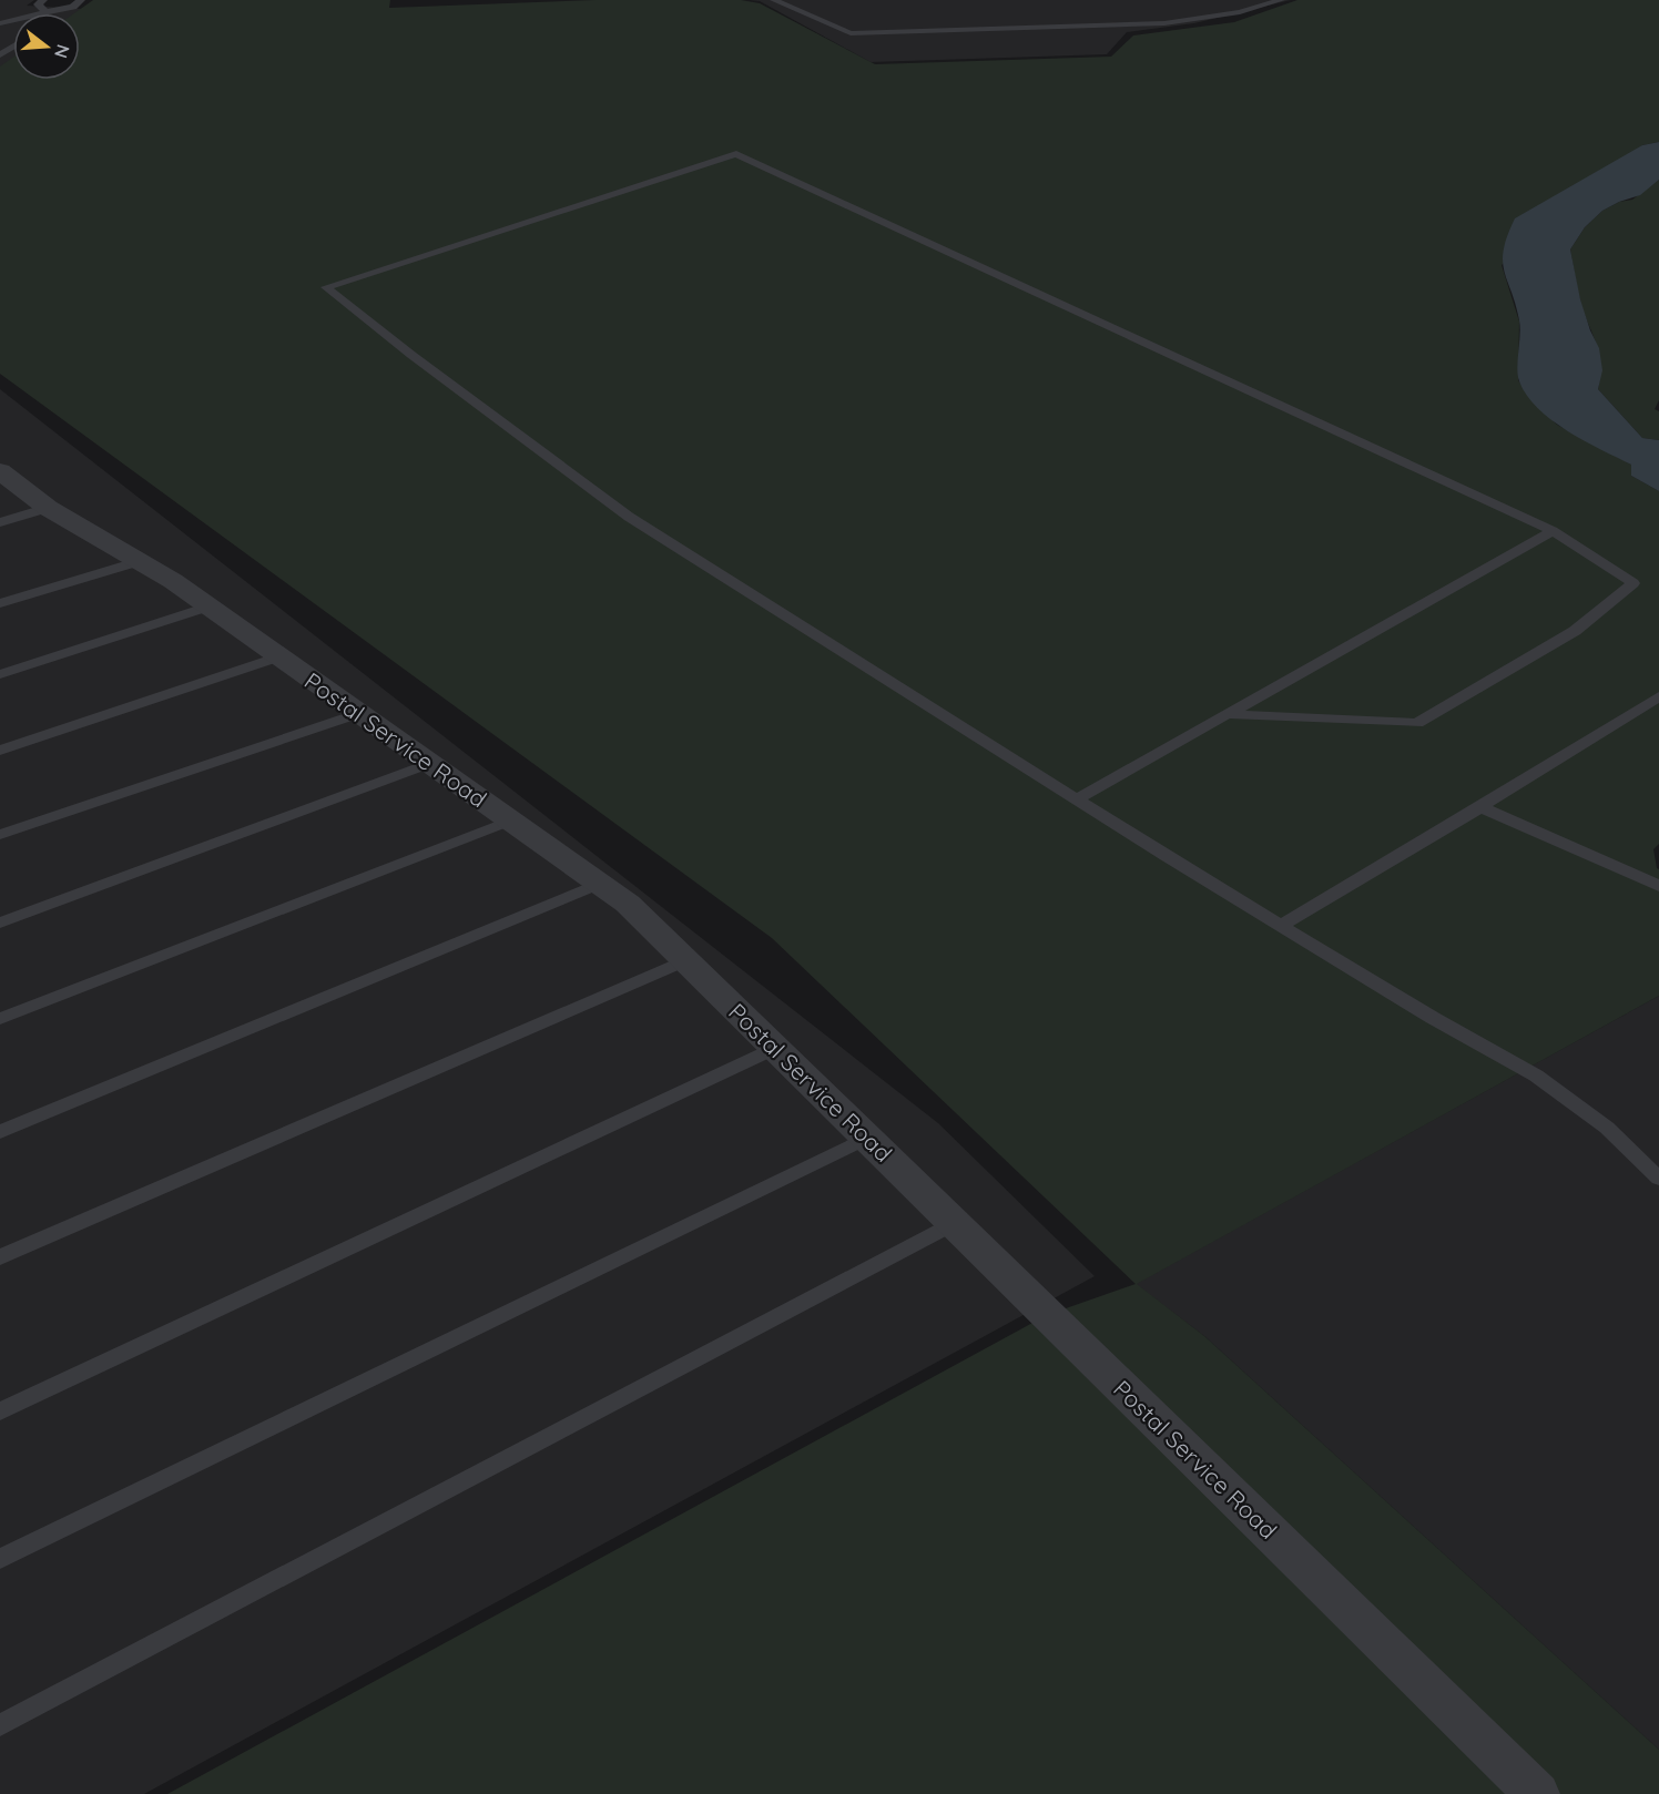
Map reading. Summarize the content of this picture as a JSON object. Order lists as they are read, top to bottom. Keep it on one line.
{"streets":{"street":["Postal Service Road"]},"north":"right"}
